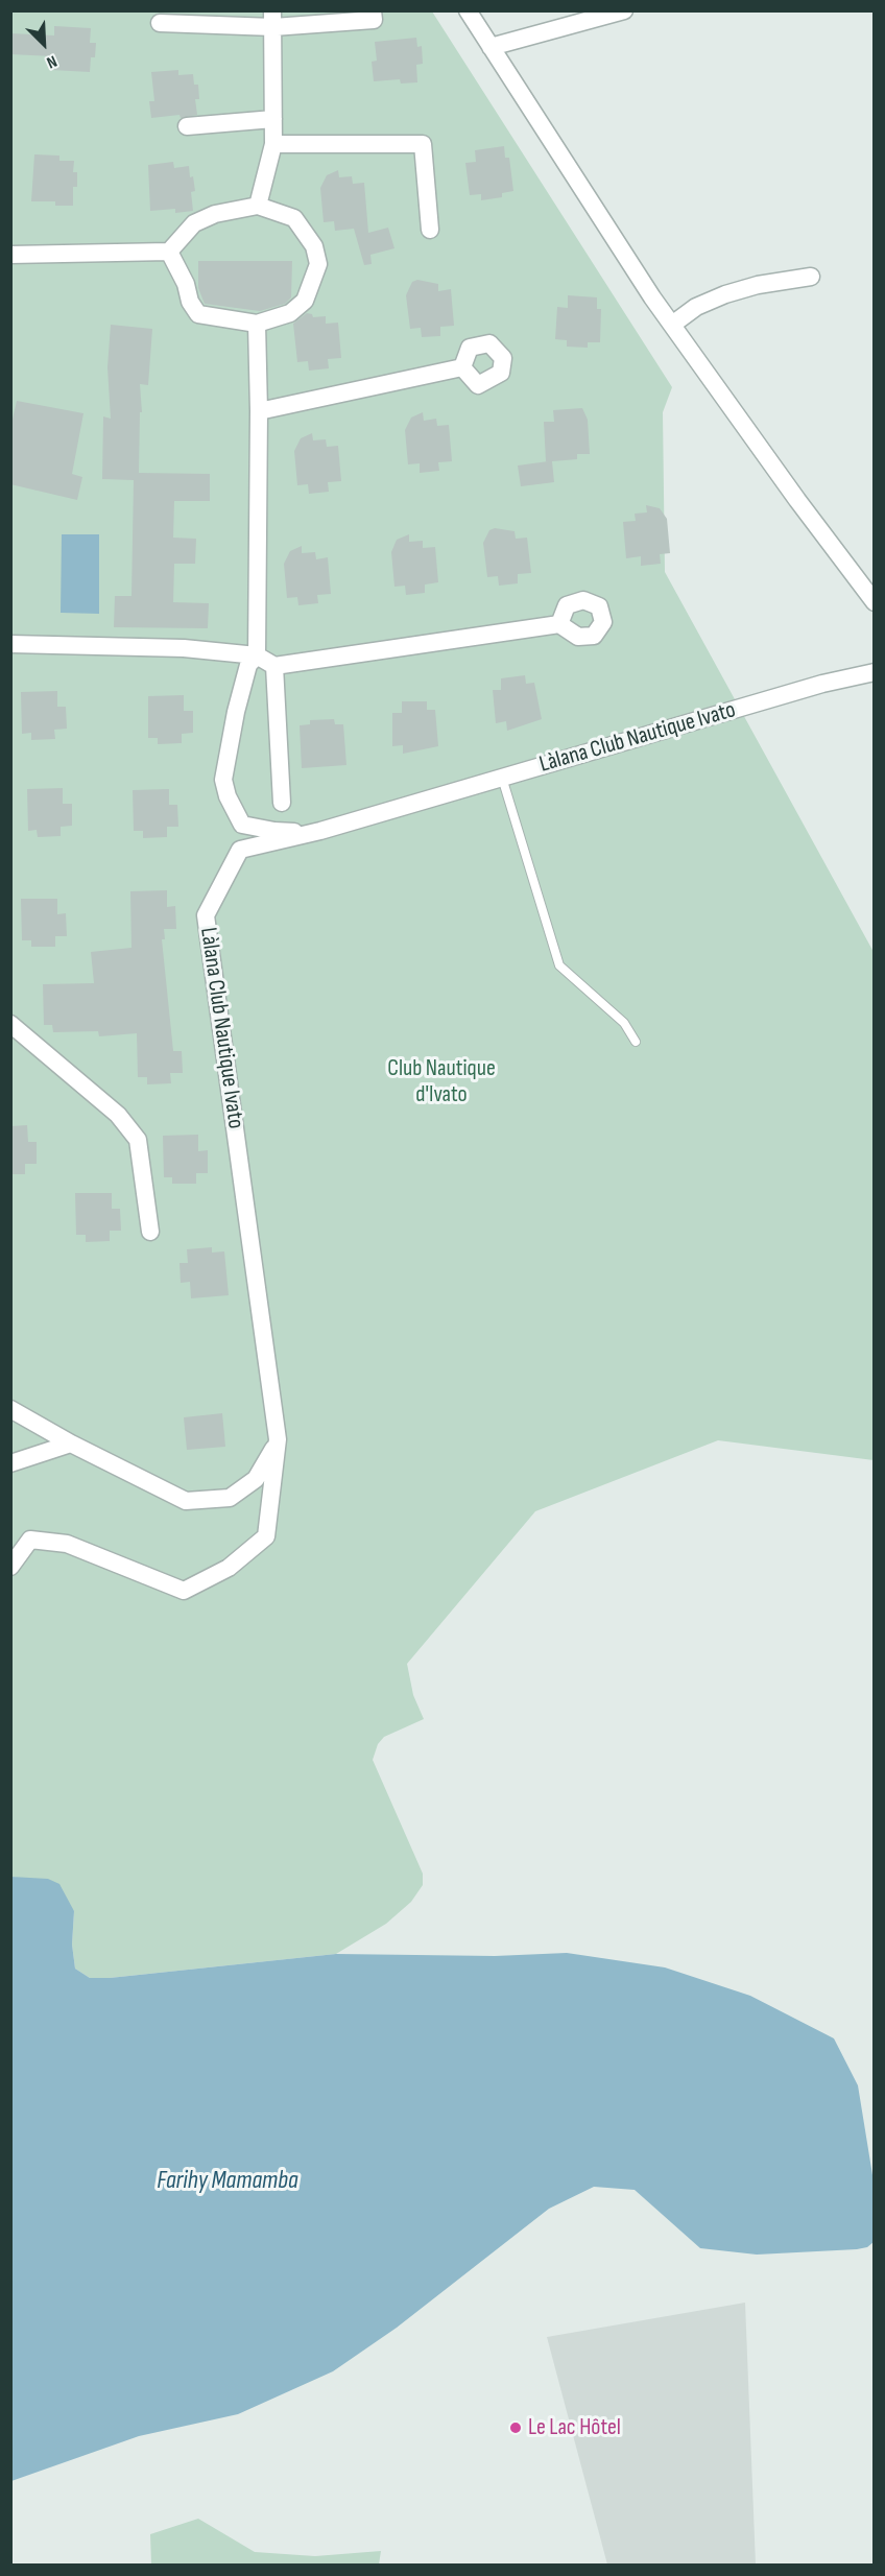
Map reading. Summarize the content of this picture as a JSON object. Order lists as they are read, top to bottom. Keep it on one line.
{"streets":{"street":["Làlana Club Nautique Ivato"]},"water":["Farihy Mamamba"],"parks":["Club Nautique d'Ivato"],"places":["Le Lac Hôtel"],"north":"bottom right"}
